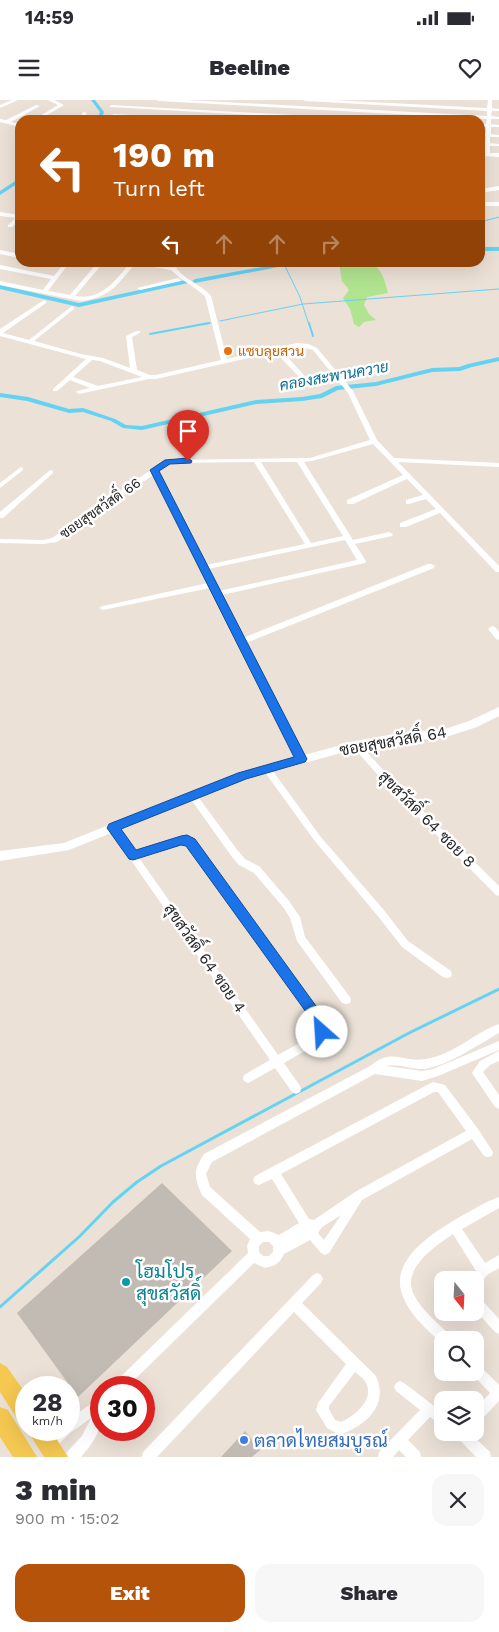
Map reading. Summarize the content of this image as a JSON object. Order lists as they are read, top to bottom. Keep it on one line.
{"streets":{"street":["ซอยสุขสวัสดิ์ 66","ซอยสุขสวัสดิ์ 64","สุขสวัสดิ์ 64 ซอย 8","สุขสวัสดิ์ 64 ซอย 4"]},"crossings":[["ซอยสุขสวัสดิ์ 64","สุขสวัสดิ์ 64 ซอย 8"],["ซอยสุขสวัสดิ์ 64","สุขสวัสดิ์ 64 ซอย 4"]],"water":["คลองสะพานควาย"],"places":["แซบลุยสวน","โฮมโปร สุขสวัสดิ์","ตลาดไทยสมบูรณ์"],"north":"bottom","page":{"status":"14:59","header":"Beeline","turn":["190 m","Turn left"],"speed":"28 km/h","limit":"30","heading":["3 min","900 m · 15:02"],"buttons":["Exit","Share"]}}
